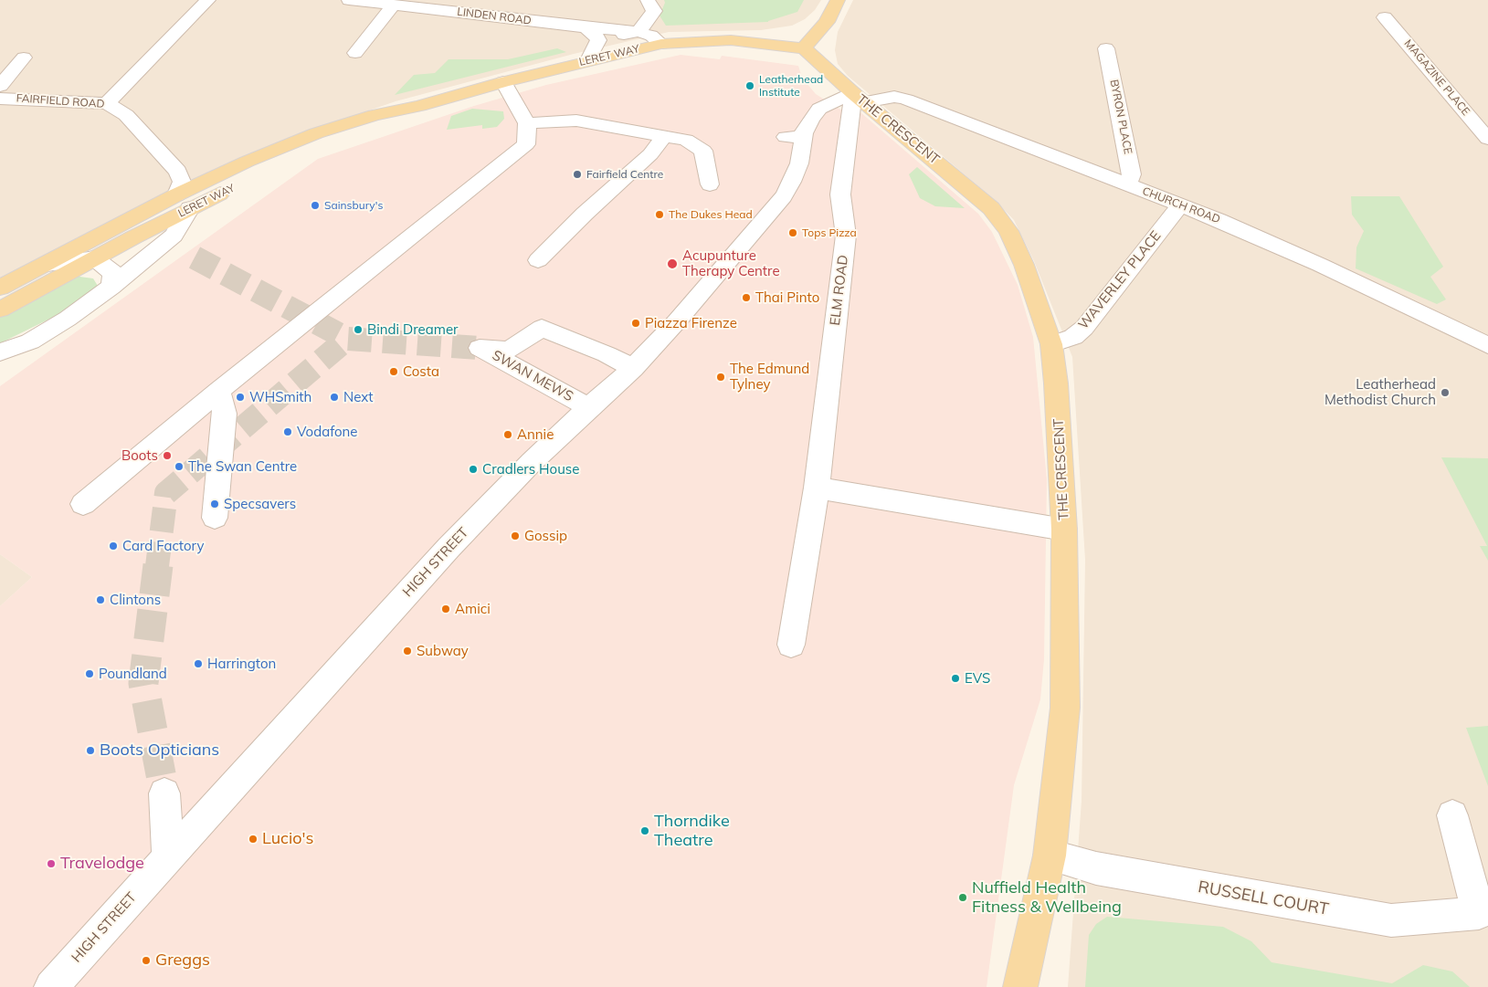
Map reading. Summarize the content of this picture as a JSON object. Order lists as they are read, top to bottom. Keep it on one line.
{"streets":{"main road":["LERET WAY","THE CRESCENT"],"street":["LINDEN ROAD","MAGAZINE PLACE","FAIRFIELD ROAD","BYRON PLACE","CHURCH ROAD","WAVERLEY PLACE","ELM ROAD","SWAN MEWS","HIGH STREET","RUSSELL COURT"]},"crossings":[["LINDEN ROAD","LERET WAY"],["LERET WAY","FAIRFIELD ROAD"],["LERET WAY","THE CRESCENT"],["BYRON PLACE","CHURCH ROAD"],["THE CRESCENT","CHURCH ROAD"],["THE CRESCENT","WAVERLEY PLACE"],["THE CRESCENT","ELM ROAD"],["THE CRESCENT","RUSSELL COURT"],["CHURCH ROAD","WAVERLEY PLACE"],["CHURCH ROAD","ELM ROAD"],["CHURCH ROAD","HIGH STREET"],["SWAN MEWS","HIGH STREET"]],"places":["Leatherhead Institute","Fairfield Centre","Sainsbury's","The Dukes Head","Tops Pizza","Acupunture Therapy Centre","Thai Pinto","Piazza Firenze","Bindi Dreamer","Costa","The Edmund Tylney","Leatherhead Methodist Church","WHSmith","Next","Vodafone","Annie","Boots","The Swan Centre","Cradlers House","Specsavers","Gossip","Card Factory","Clintons","Amici","Subway","Harrington","Poundland","EVS","Boots Opticians","Thorndike Theatre","Lucio's","Travelodge","Nuffield Health Fitness & Wellbeing","Greggs"]}
